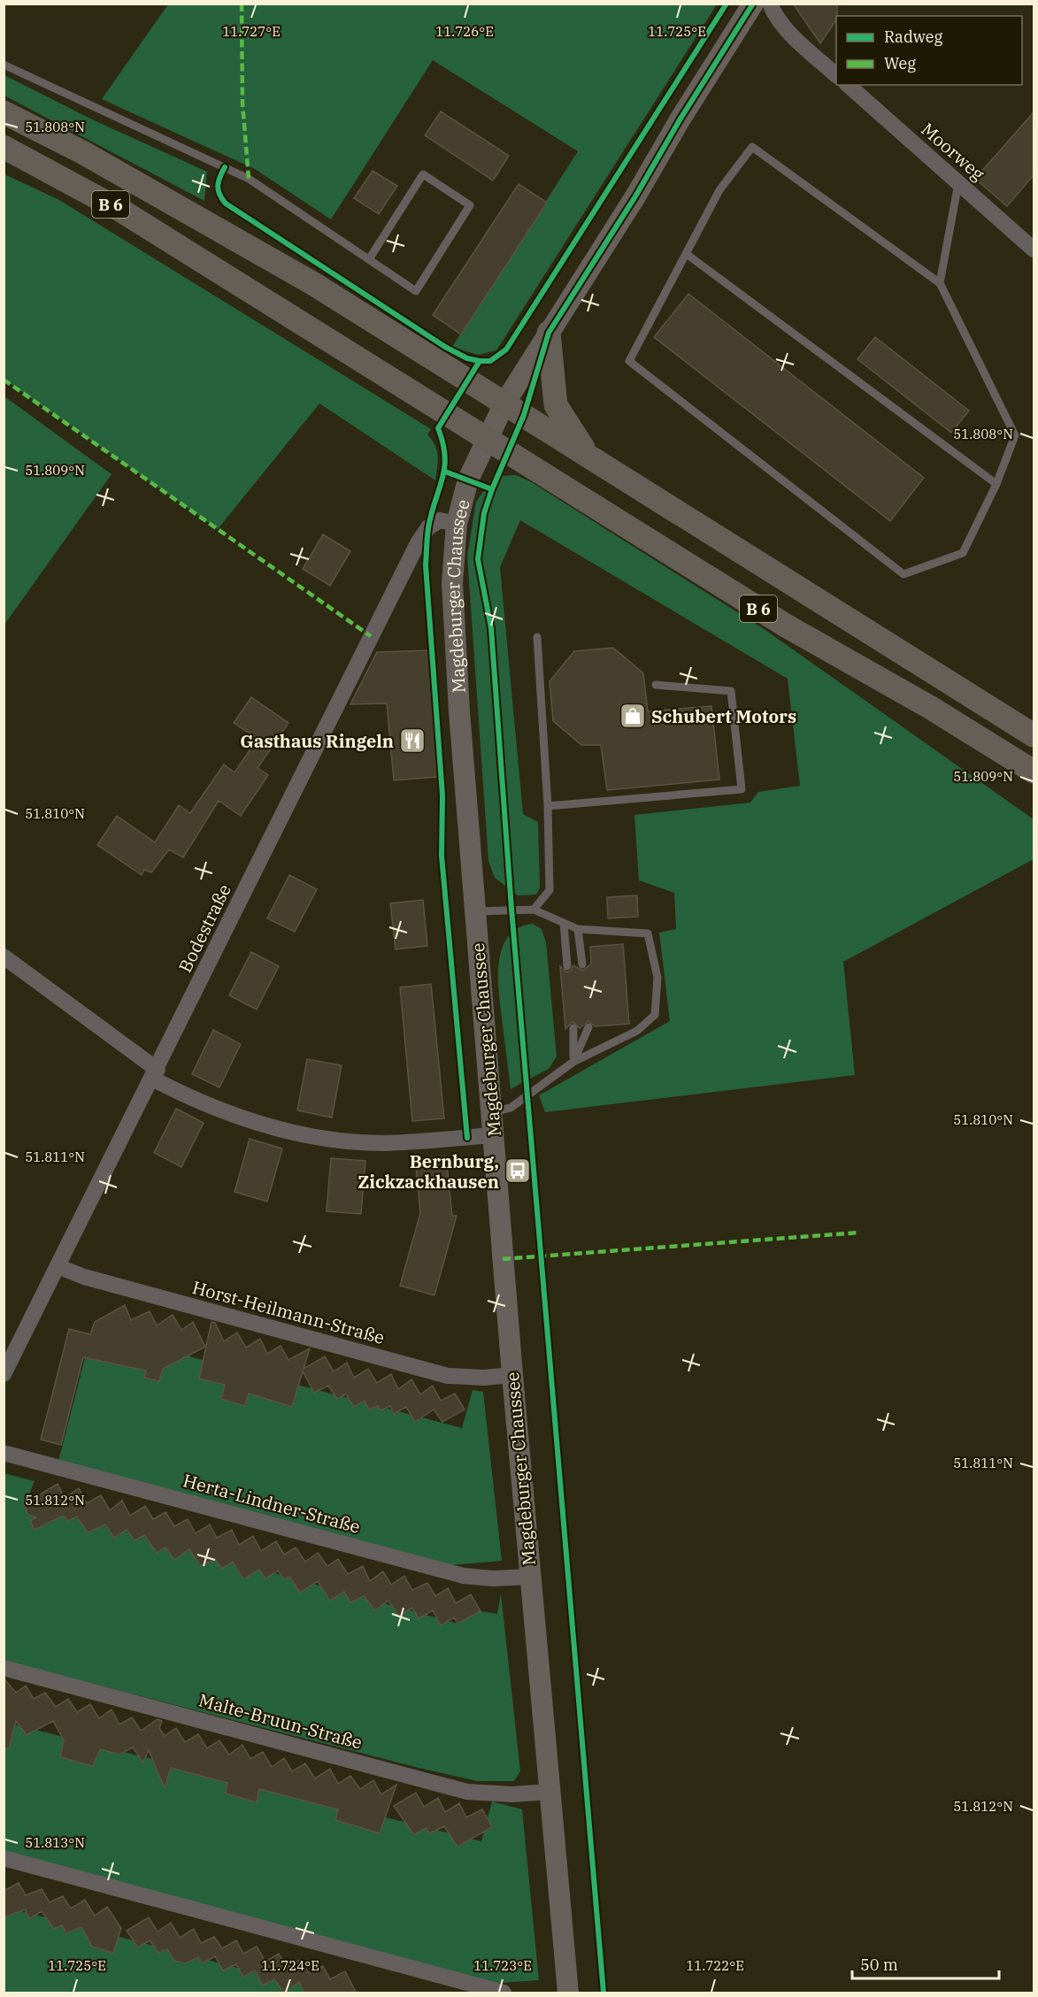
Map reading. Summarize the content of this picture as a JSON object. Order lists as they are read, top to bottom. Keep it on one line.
{"streets":{"main road":["B 6","Magdeburger Chaussee"],"street":["Moorweg","Bodestraße","Horst-Heilmann-Straße","Herta-Lindner-Straße","Malte-Bruun-Straße"]},"crossings":[["B 6","Magdeburger Chaussee"],["Magdeburger Chaussee","Bodestraße"],["Magdeburger Chaussee","Horst-Heilmann-Straße"],["Magdeburger Chaussee","Herta-Lindner-Straße"],["Magdeburger Chaussee","Malte-Bruun-Straße"],["Bodestraße","Horst-Heilmann-Straße"]],"places":{"shop":["Schubert Motors"],"restaurant":["Gasthaus Ringeln"],"bus stop":["Bernburg, Zickzackhausen"]},"legend":["Radweg","Weg"],"scale_bar":"50 m","coordinates":["11.727°E","11.726°E","11.725°E","51.808°N","51.809°N","51.810°N","51.811°N","51.812°N","51.813°N","11.724°E","11.723°E","11.722°E"]}
